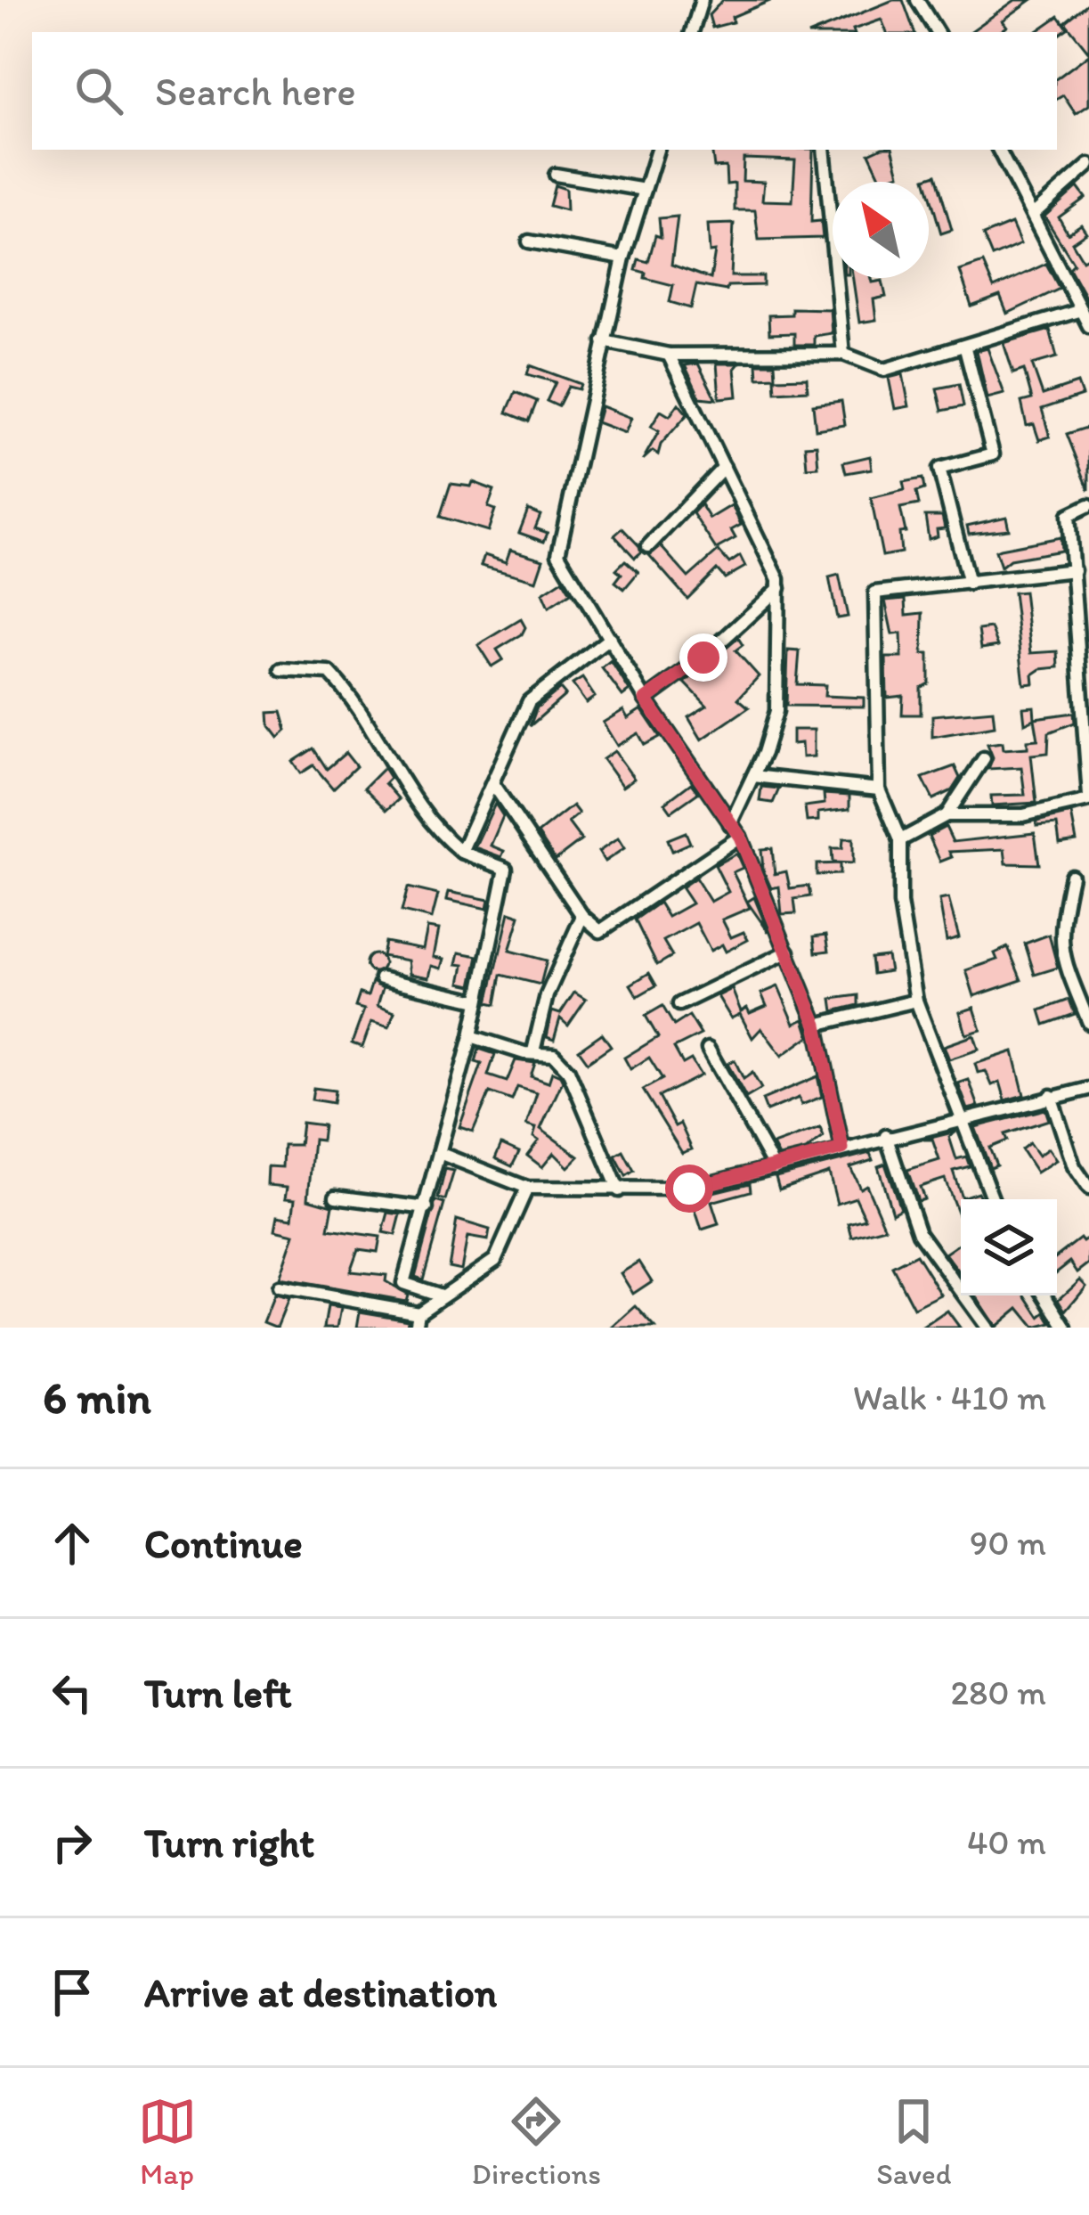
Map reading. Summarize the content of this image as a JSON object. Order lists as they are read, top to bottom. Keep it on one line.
{"north":"top left","page":{"search":"Search here","heading":["6 min","Walk · 410 m"],"list":[["Continue","90 m"],["Turn left","280 m"],["Turn right","40 m"],"Arrive at destination"],"nav":["Map","Directions","Saved"]}}
